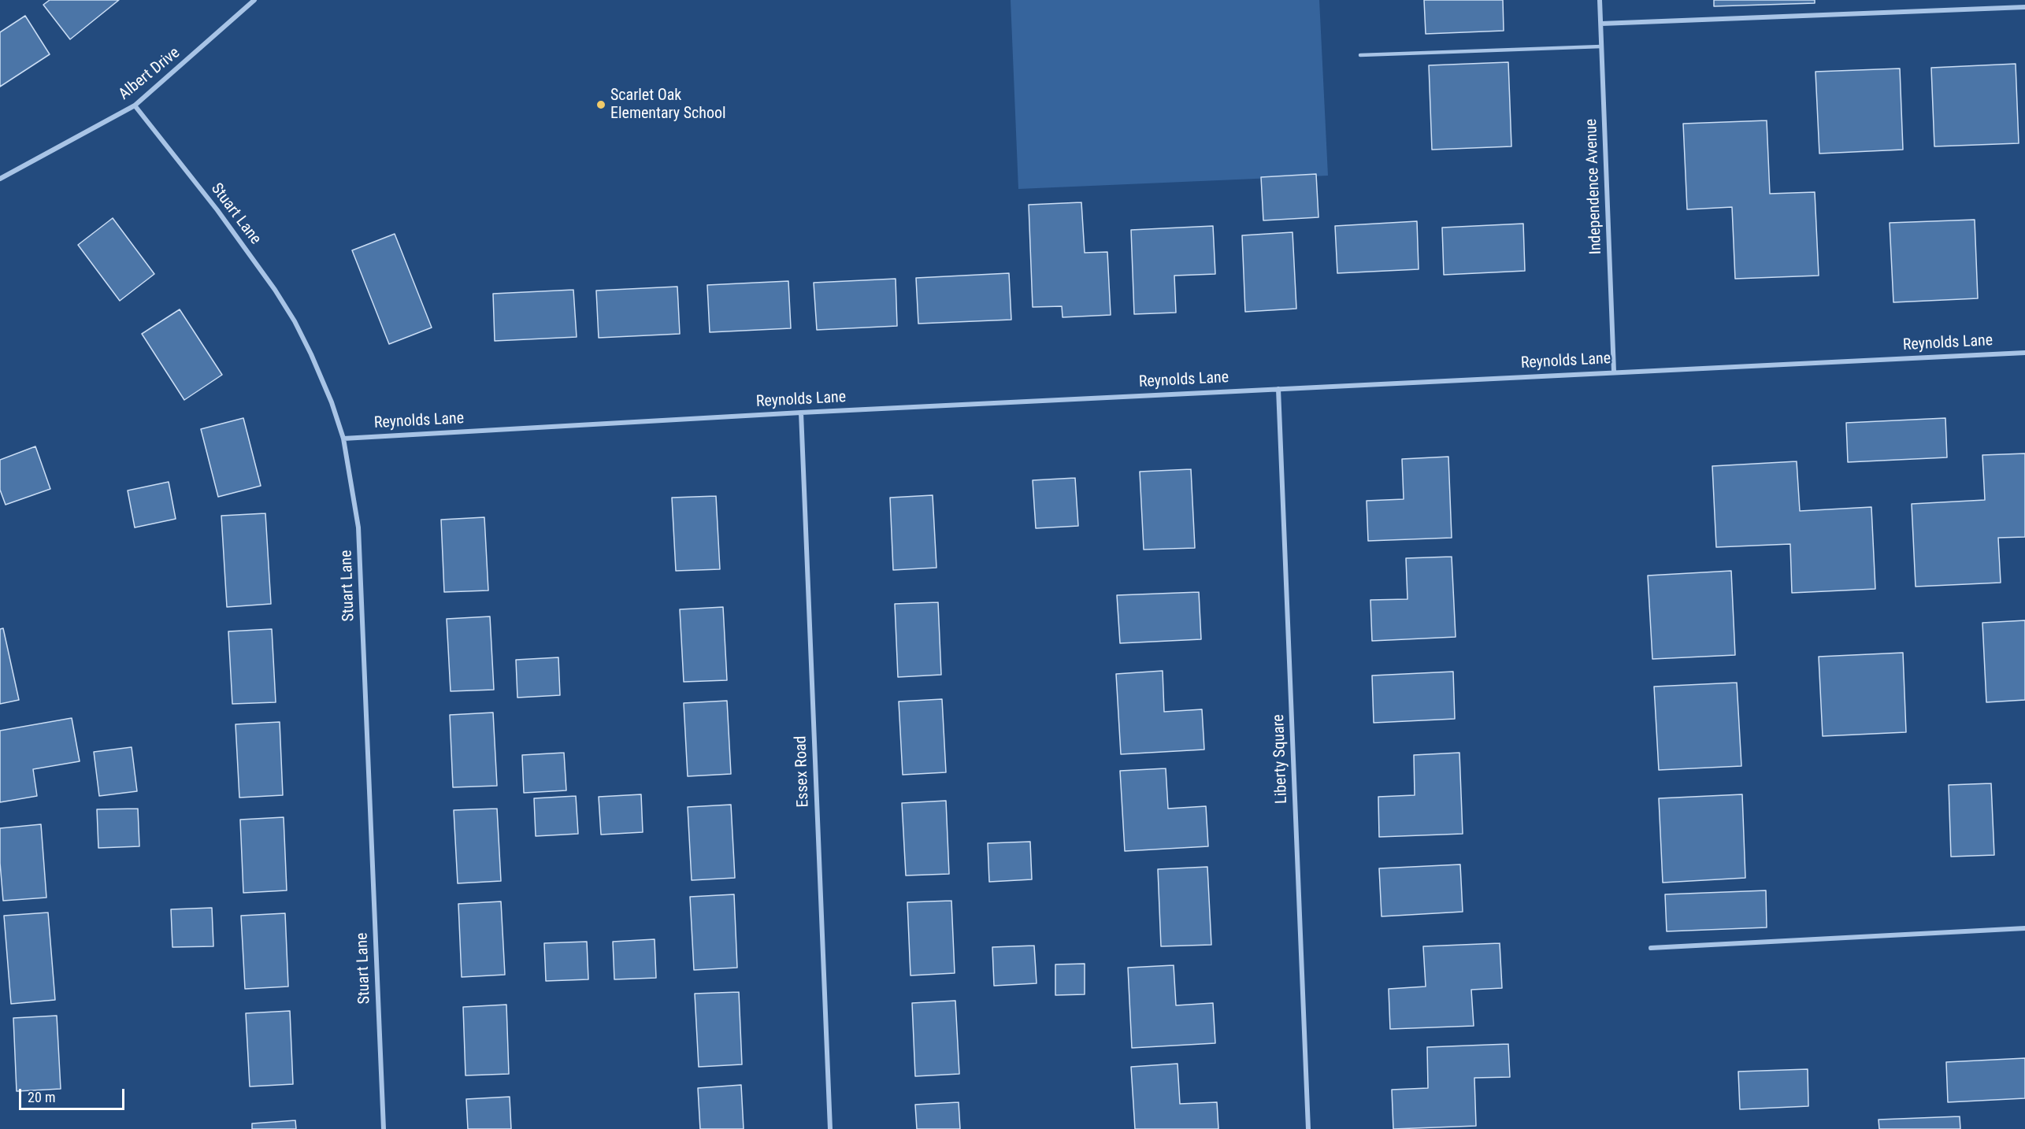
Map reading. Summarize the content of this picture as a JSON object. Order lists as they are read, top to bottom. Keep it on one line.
{"streets":{"street":["Albert Drive","Independence Avenue","Stuart Lane","Reynolds Lane","Liberty Square","Essex Road"]},"crossings":[["Albert Drive","Stuart Lane"],["Independence Avenue","Reynolds Lane"],["Stuart Lane","Reynolds Lane"],["Reynolds Lane","Liberty Square"],["Reynolds Lane","Essex Road"]],"places":["Scarlet Oak Elementary School"],"scale_bar":"20 m"}
